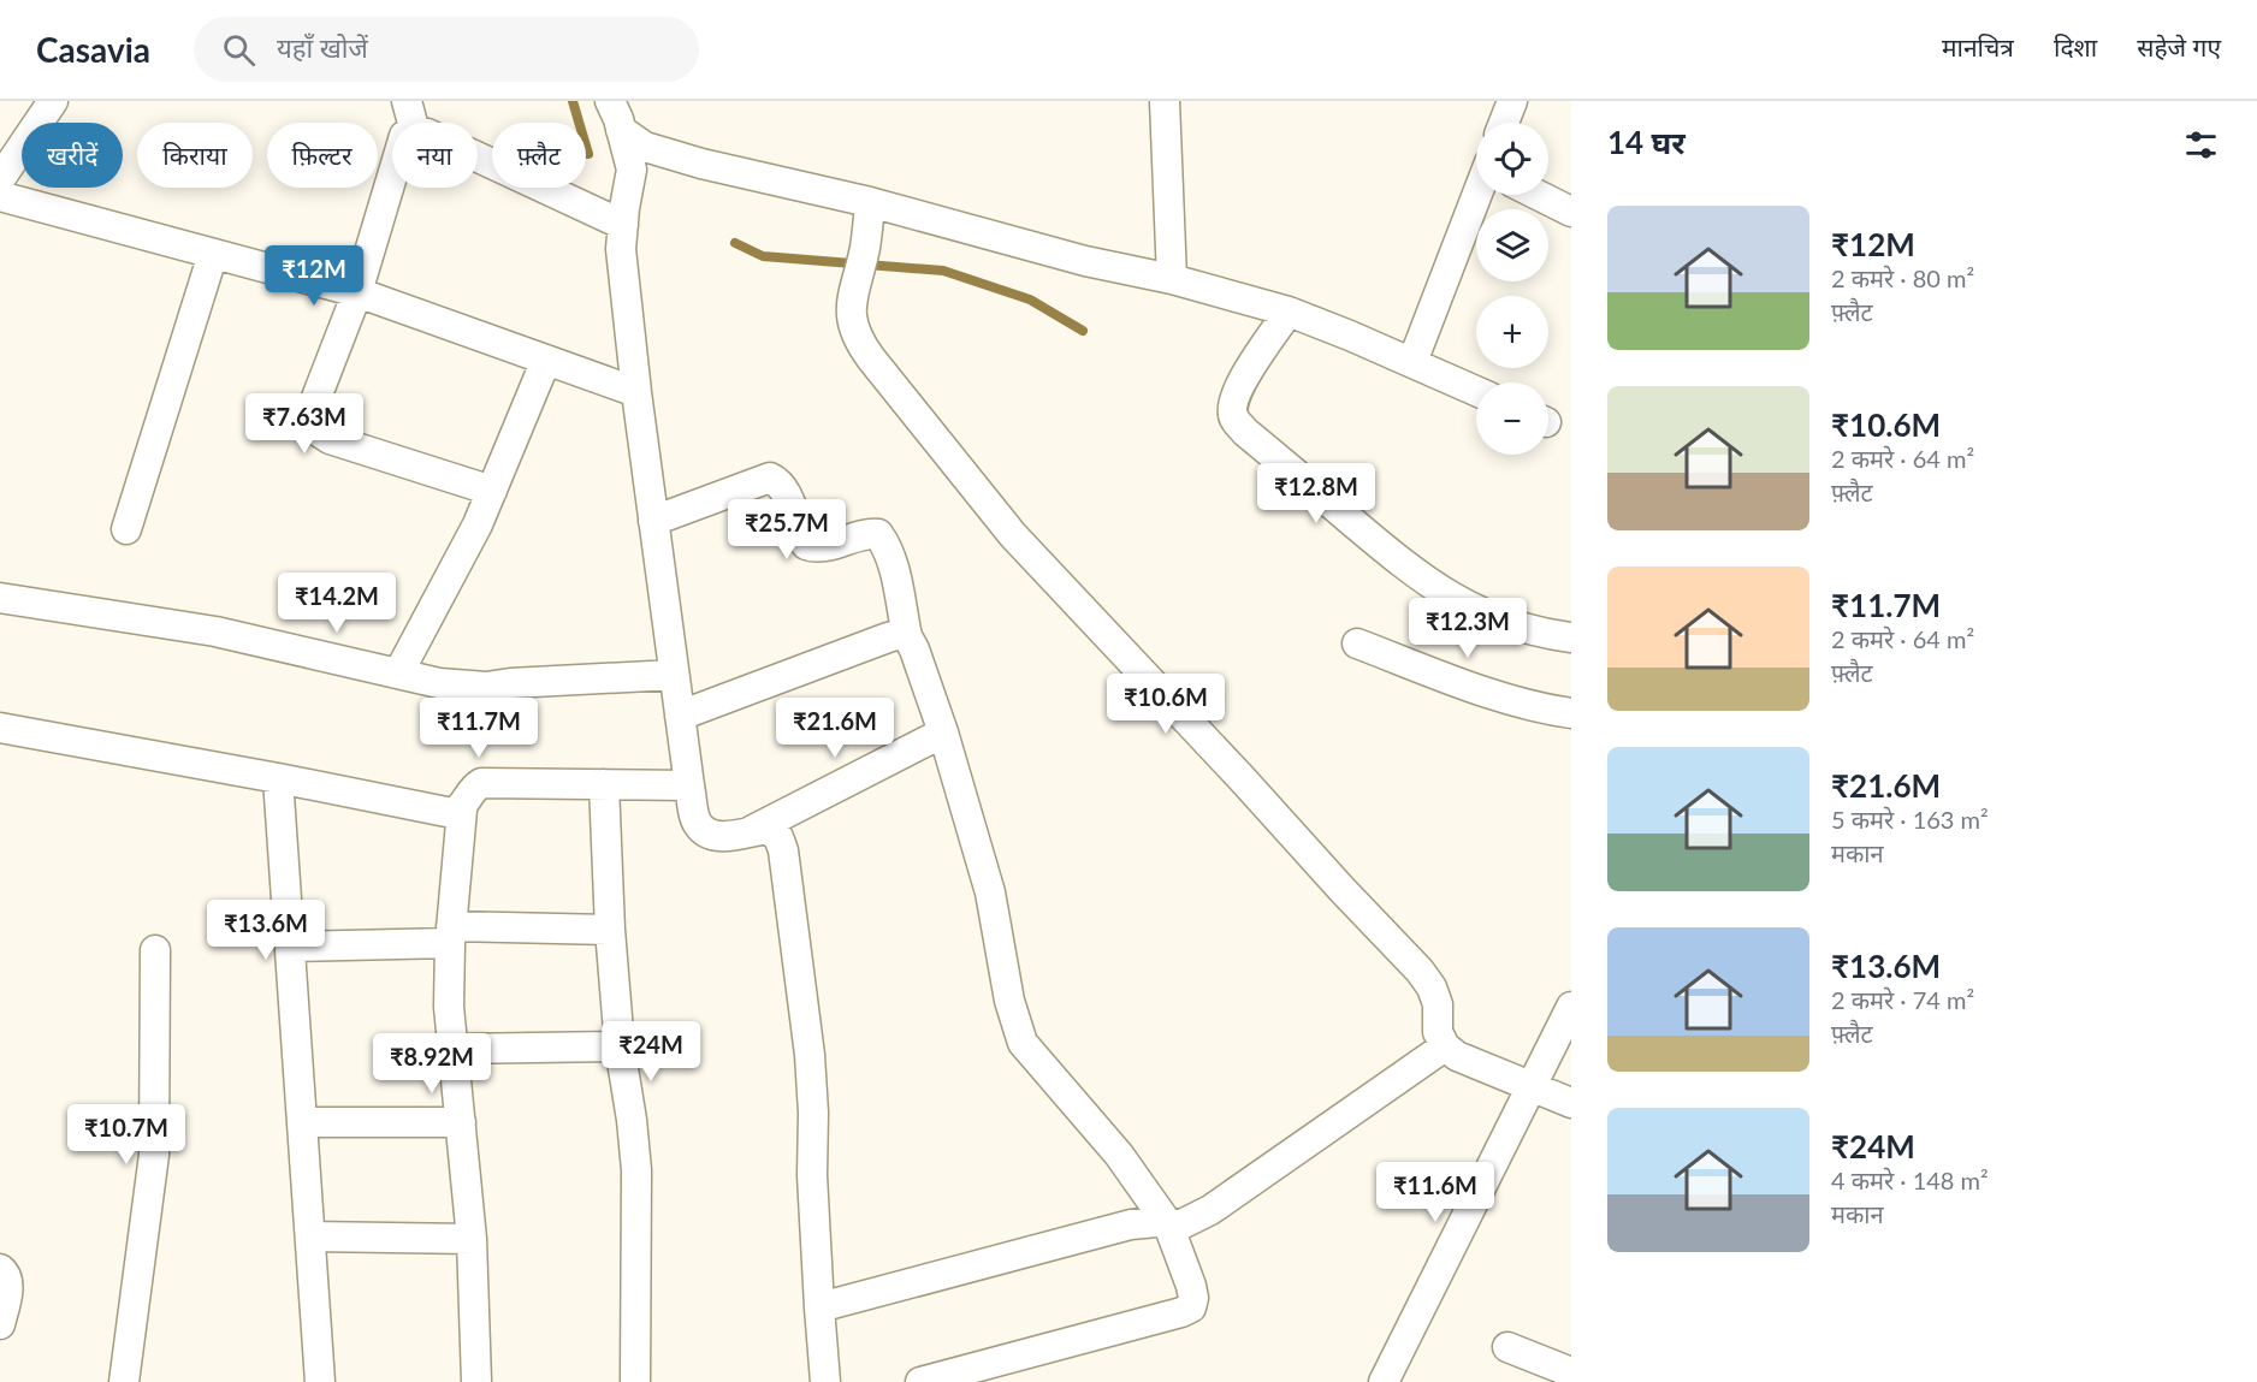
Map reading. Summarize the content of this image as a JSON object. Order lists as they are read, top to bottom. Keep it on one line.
{"page":{"header":"Casavia","search":"यहाँ खोजें","nav":["मानचित्र","दिशा","सहेजे गए"],"heading":"14 घर","map_buttons":["+","−"],"chip":["खरीदें","किराया","फ़िल्टर","नया","फ़्लैट"],"list":[{"name":"₹12M","note":"2 कमरे · 80 m² · फ़्लैट"},{"name":"₹10.6M","note":"2 कमरे · 64 m² · फ़्लैट"},{"name":"₹11.7M","note":"2 कमरे · 64 m² · फ़्लैट"},{"name":"₹21.6M","note":"5 कमरे · 163 m² · मकान"},{"name":"₹13.6M","note":"2 कमरे · 74 m² · फ़्लैट"},{"name":"₹24M","note":"4 कमरे · 148 m² · मकान"}],"price":["₹12M","₹7.63M","₹12.8M","₹25.7M","₹14.2M","₹12.3M","₹10.6M","₹11.7M","₹21.6M","₹13.6M","₹24M","₹8.92M","₹10.7M","₹11.6M"]}}
